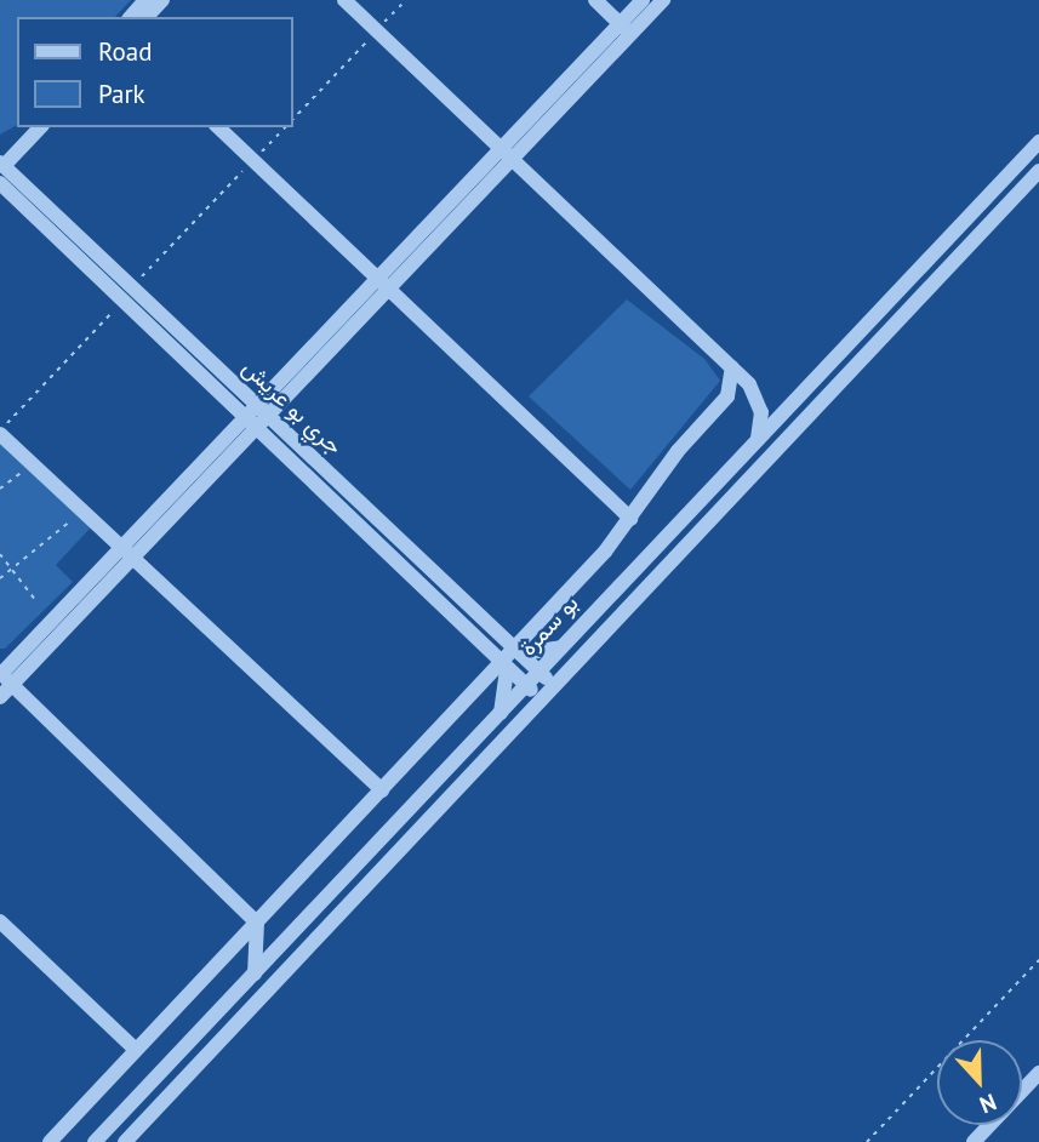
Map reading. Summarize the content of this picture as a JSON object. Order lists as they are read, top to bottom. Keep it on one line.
{"streets":{"street":["جري بو عريش","بو سمرة"]},"crossings":[["جري بو عريش","بو سمرة"]],"legend":["Road","Park"],"north":"bottom"}
